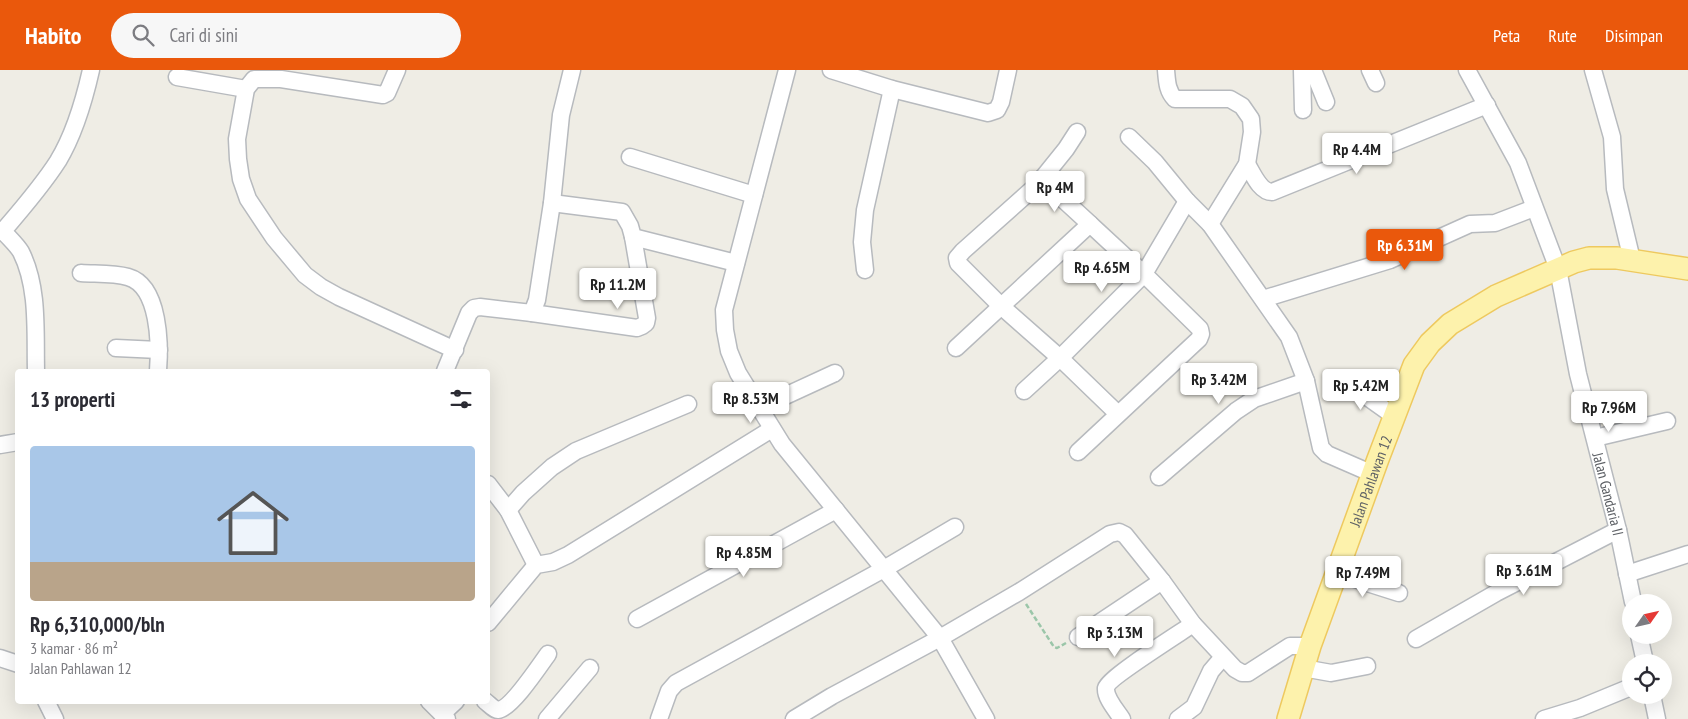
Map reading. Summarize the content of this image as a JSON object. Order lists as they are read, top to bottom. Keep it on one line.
{"streets":{"main road":["Jalan Pahlawan 12"],"street":["Jalan Gandaria II"]},"crossings":[["Jalan Pahlawan 12","Jalan Gandaria II"]],"north":"top right","page":{"header":"Habito","search":"Cari di sini","nav":["Peta","Rute","Disimpan"],"price":["Rp 4.4M","Rp 4M","Rp 6.31M","Rp 4.65M","Rp 11.2M","Rp 3.42M","Rp 5.42M","Rp 8.53M","Rp 7.96M","Rp 4.85M","Rp 3.61M","Rp 7.49M","Rp 3.13M"],"heading":"13 properti","list":[{"name":"Rp 6,310,000/bln","note":"3 kamar · 86 m² · Jalan Pahlawan 12"}]}}
